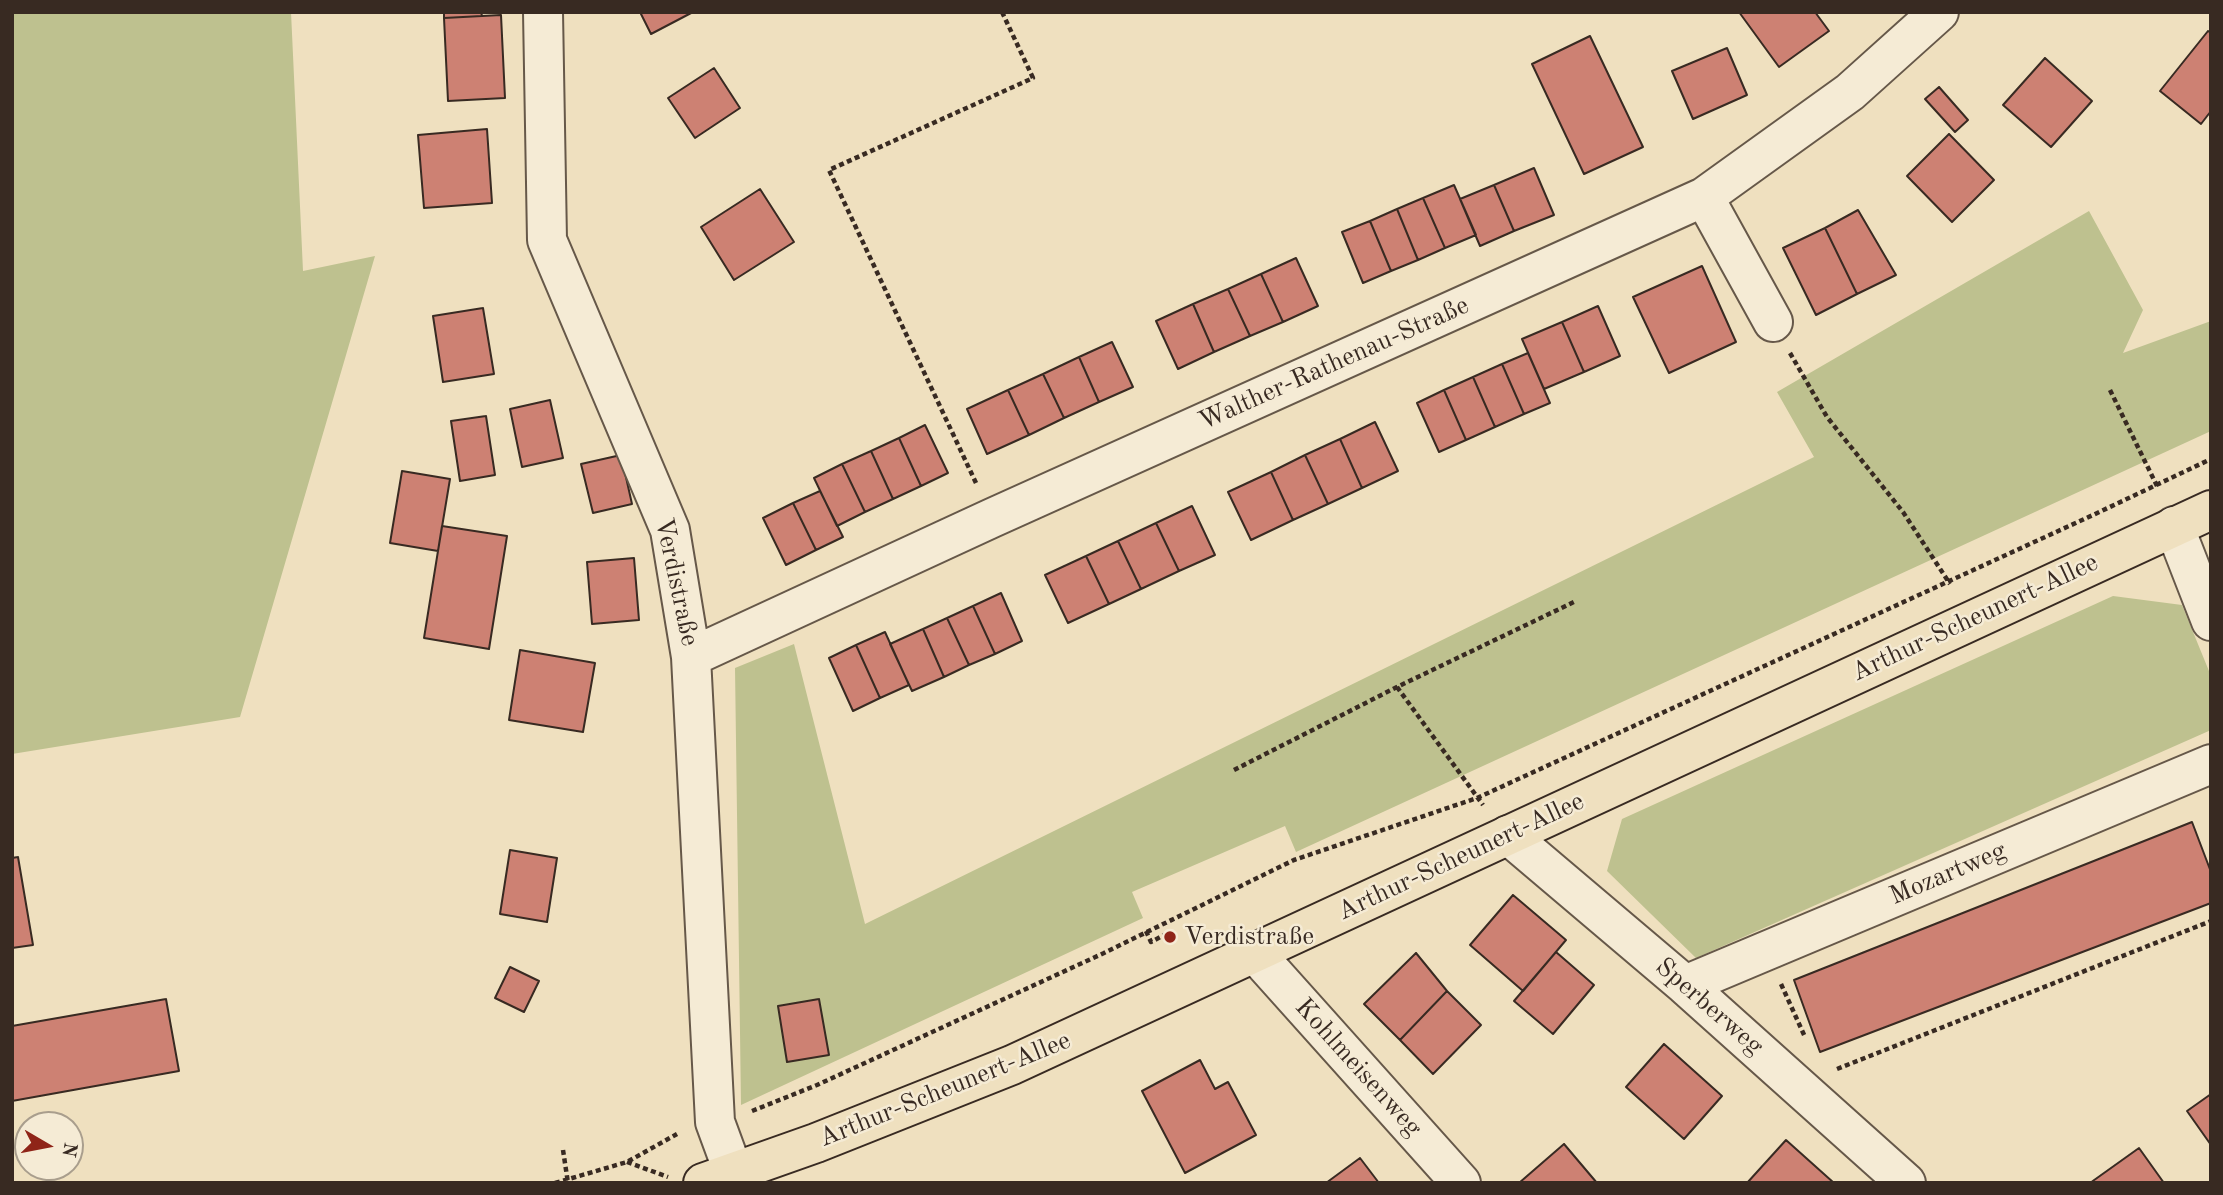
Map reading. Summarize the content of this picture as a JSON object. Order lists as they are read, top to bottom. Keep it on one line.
{"streets":{"main road":["Arthur-Scheunert-Allee"],"street":["Walther-Rathenau-Straße","Verdistraße","Mozartweg","Sperberweg","Kohlmeisenweg"]},"crossings":[["Walther-Rathenau-Straße","Verdistraße"],["Verdistraße","Arthur-Scheunert-Allee"],["Arthur-Scheunert-Allee","Sperberweg"],["Arthur-Scheunert-Allee","Kohlmeisenweg"],["Mozartweg","Sperberweg"]],"places":["Verdistraße"],"north":"right"}
